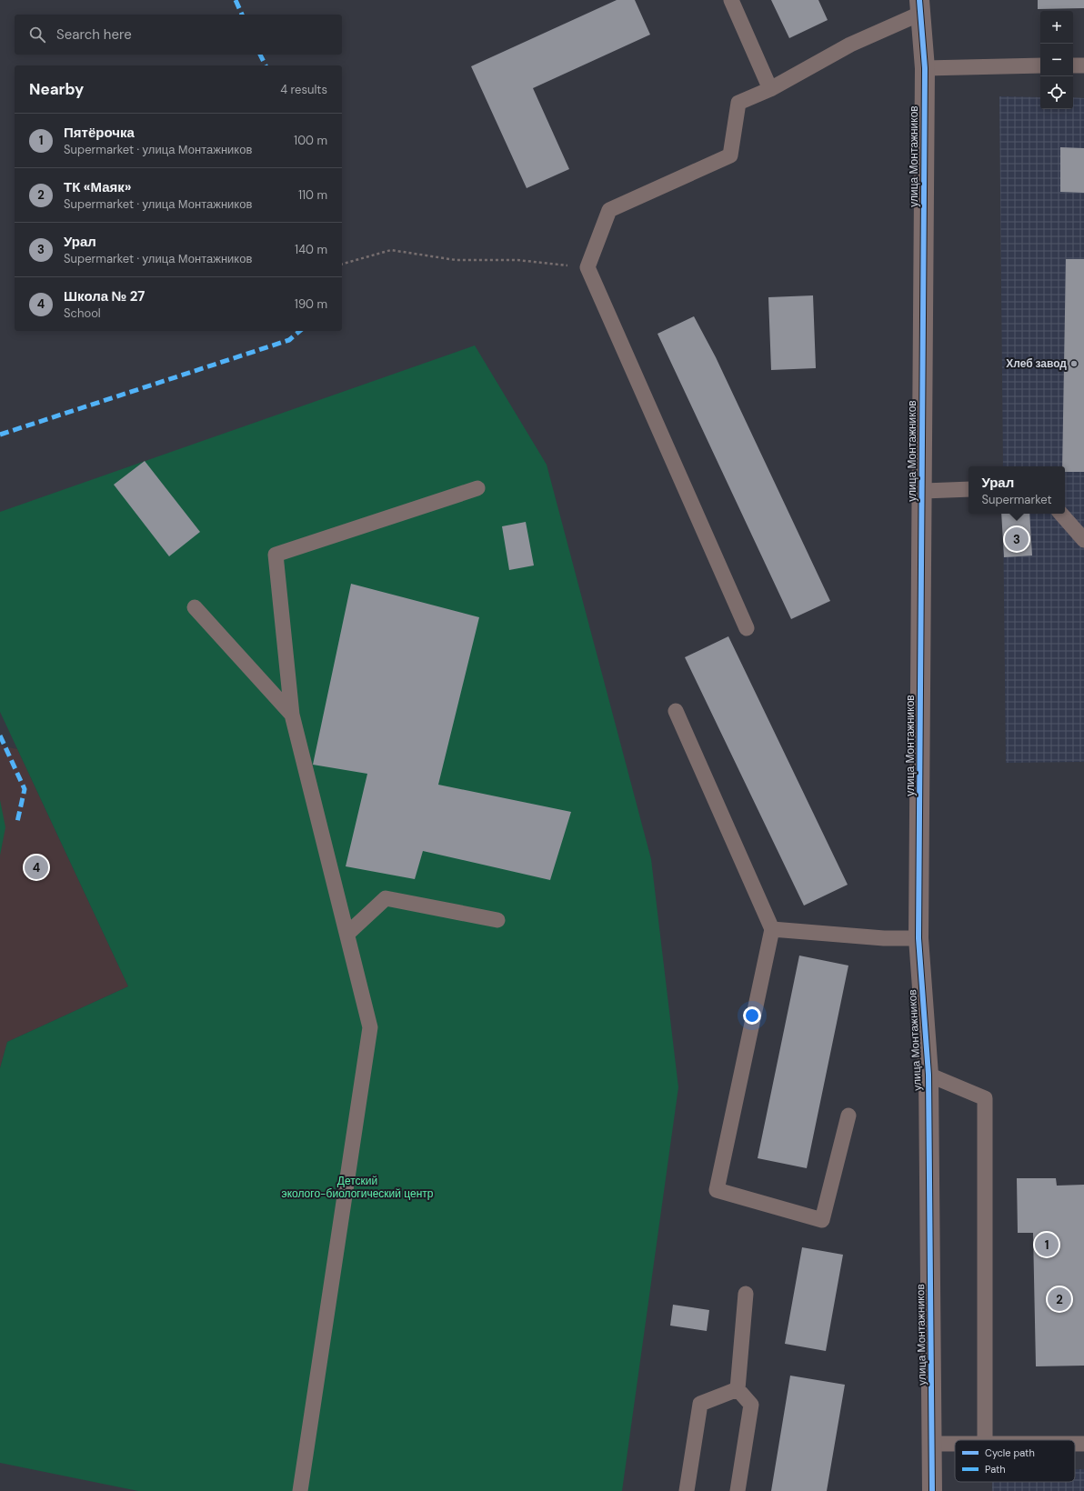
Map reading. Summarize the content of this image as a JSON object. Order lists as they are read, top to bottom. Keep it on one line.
{"streets":{"street":["улица Монтажников"]},"parks":["Детский эколого-биологический центр"],"places":["Хлеб завод"],"legend":["Cycle path","Path"],"page":{"map_buttons":["+","−"],"search":"Search here","heading":["Nearby","4 results"],"list":[{"mark":"1","name":"Пятёрочка","note":"Supermarket · улица Монтажников","value":"100 m"},{"mark":"2","name":"ТК «Маяк»","note":"Supermarket · улица Монтажников","value":"110 m"},{"mark":"3","name":"Урал","note":"Supermarket · улица Монтажников","value":"140 m"},{"mark":"4","name":"Школа № 27","note":"School","value":"190 m"}],"popup":["Урал","Supermarket"],"pins":["3","4","1","2"]}}
